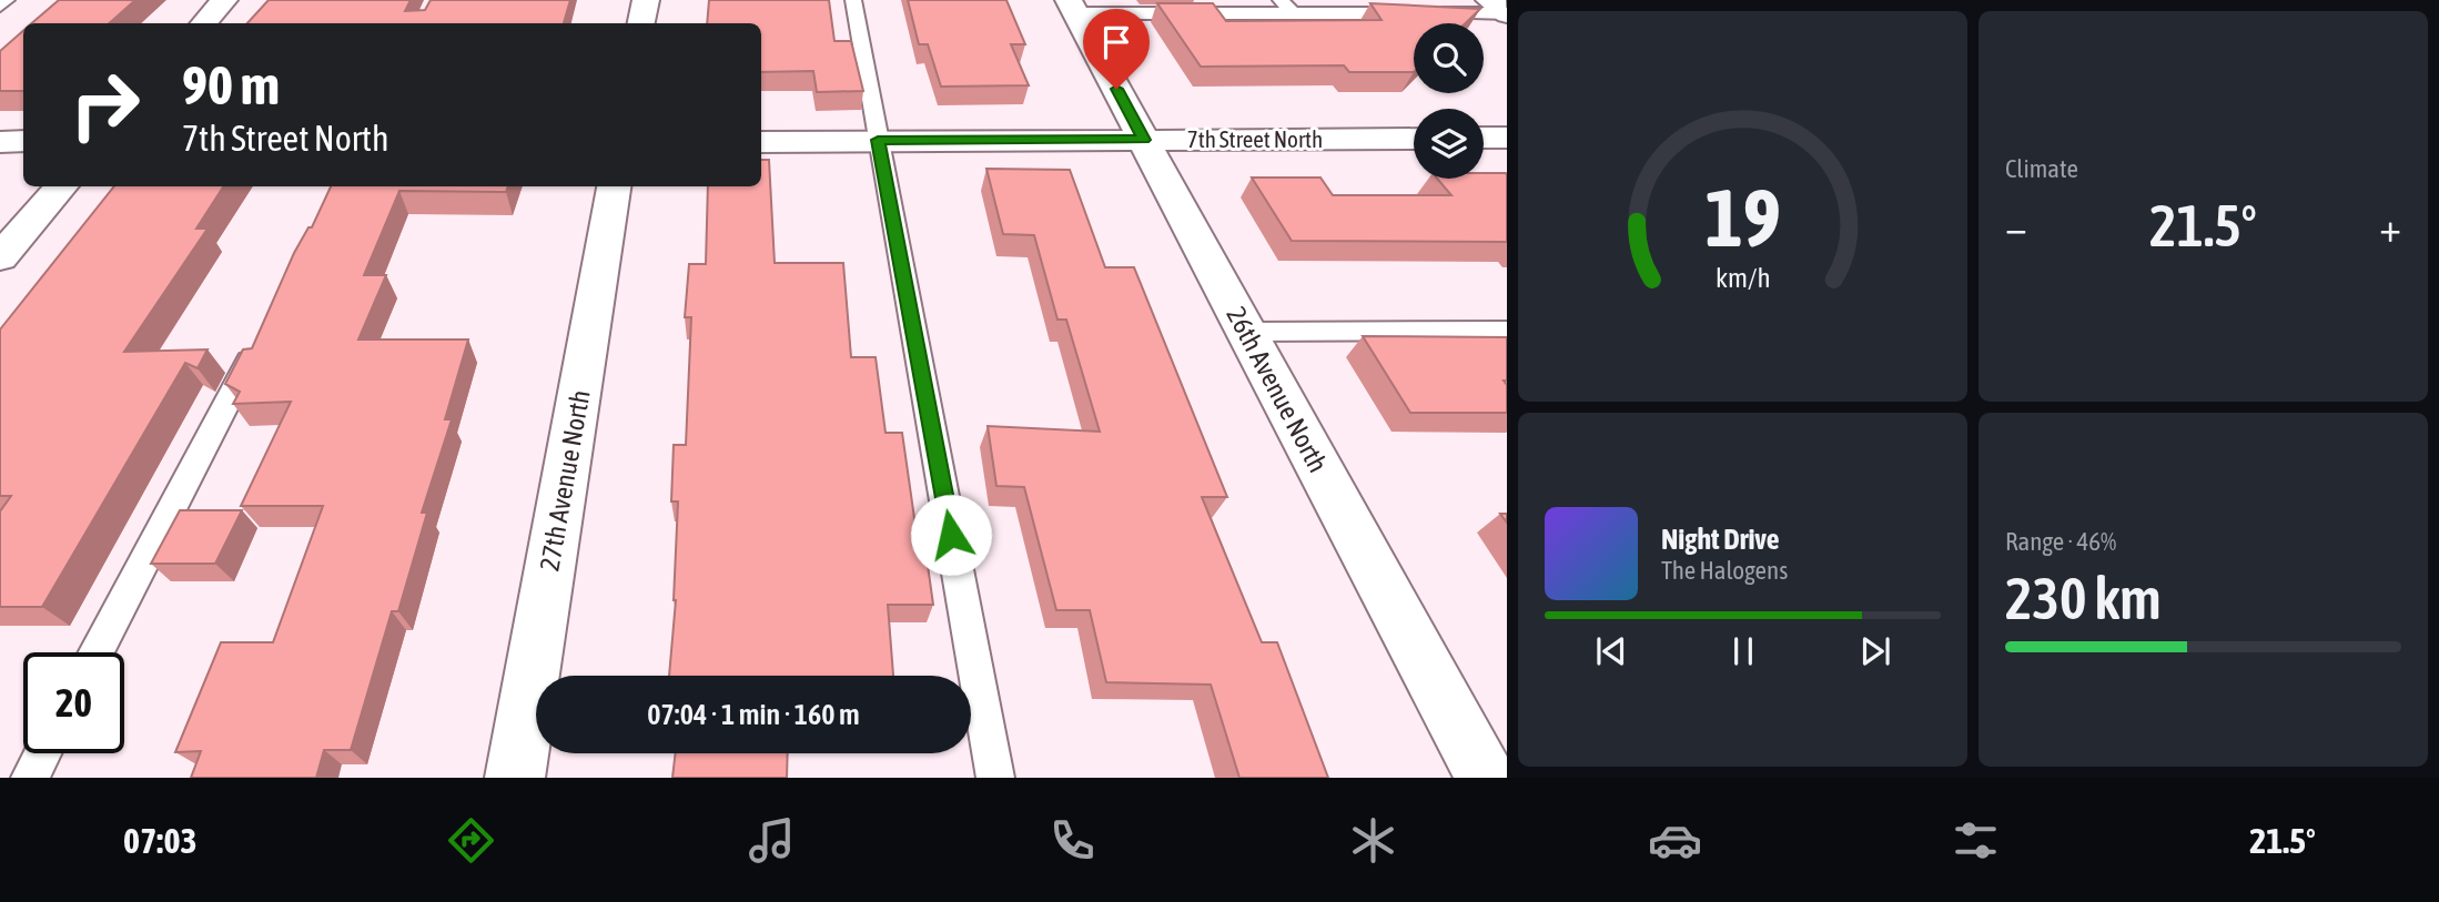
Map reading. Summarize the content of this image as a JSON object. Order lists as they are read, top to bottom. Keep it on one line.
{"streets":{"street":["7th Street North","26th Avenue North","27th Avenue North"]},"crossings":[["7th Street North","26th Avenue North"]],"page":{"tile":["Climate",["Range · 46%","230 km"]],"turn":["90 m","7th Street North"],"heat":["−","21.5°","+"],"song":["Night Drive","The Halogens"],"limit":"20","trip":"07:04 · 1 min · 160 m","tabs":["07:03","21.5°"],"gauge":["19","km/h"]}}
